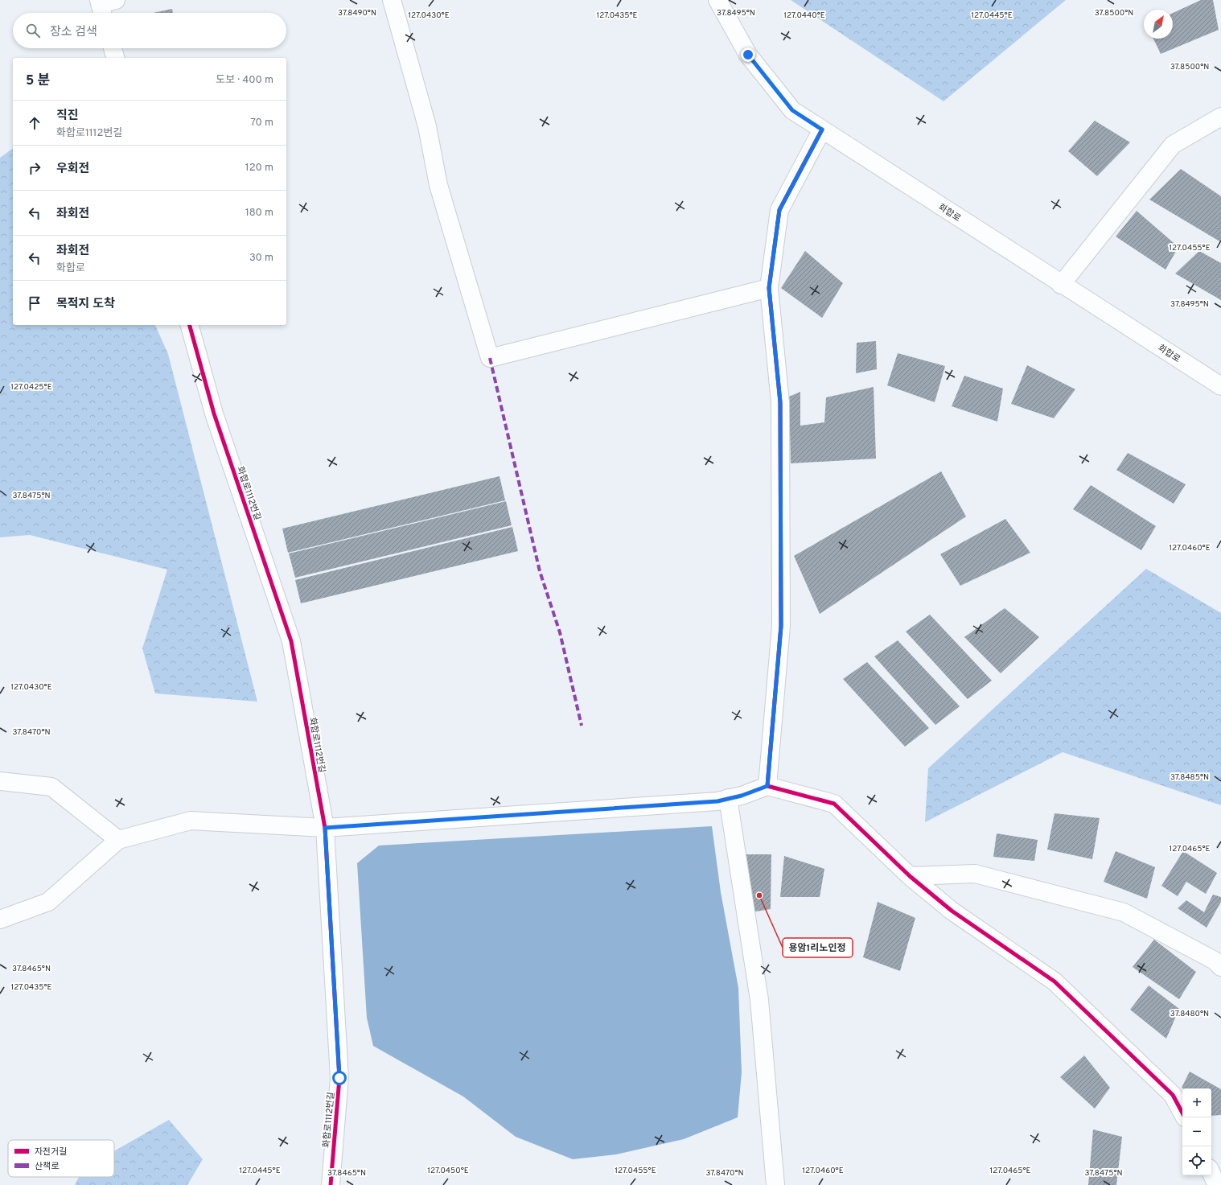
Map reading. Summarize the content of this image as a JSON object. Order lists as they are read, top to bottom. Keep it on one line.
{"streets":{"street":["화합로","화합로1112번길"]},"places":["용암1리노인정"],"legend":["자전거길","산책로"],"north":"top right","page":{"search":"장소 검색","heading":["5 분","도보 · 400 m"],"list":[["직진","화합로1112번길","70 m"],["우회전","120 m"],["좌회전","180 m"],["좌회전","화합로","30 m"],"목적지 도착"],"map_buttons":["+","−"]},"coordinates":["37.8490°N","37.8495°N","37.8500°N","127.0430°E","127.0435°E","127.0440°E","127.0445°E","127.0455°E","127.0425°E","37.8475°N","127.0460°E","37.8470°N","37.8485°N","127.0465°E","37.8465°N","37.8480°N","127.0450°E"]}
